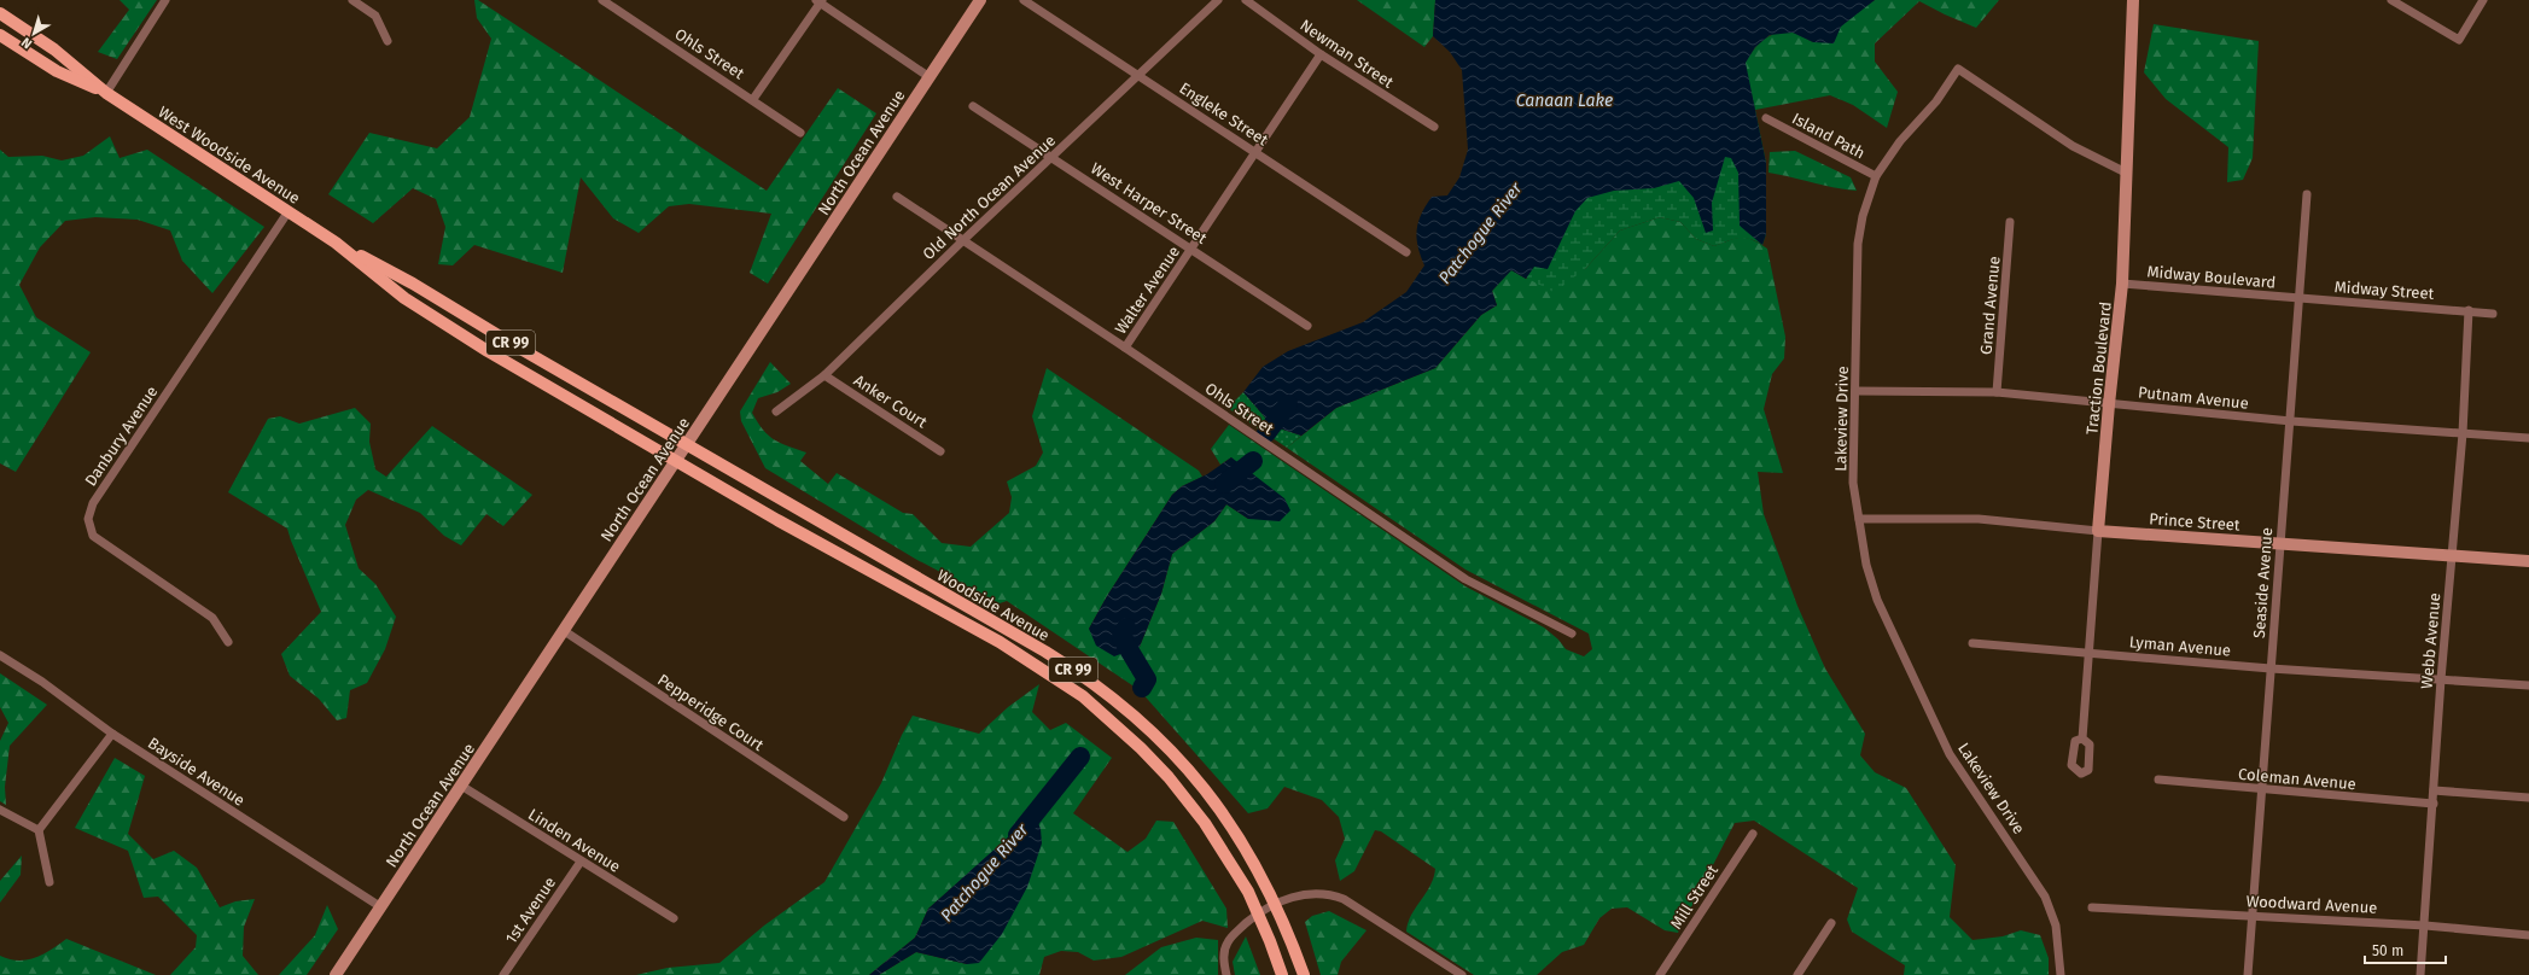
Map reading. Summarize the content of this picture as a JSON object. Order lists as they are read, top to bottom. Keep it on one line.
{"streets":{"main road":["North Ocean Avenue","West Woodside Avenue","CR 99","Traction Boulevard","Prince Street","Woodside Avenue"],"street":["Ohls Street","Newman Street","Engleke Street","Island Path","Old North Ocean Avenue","West Harper Street","Midway Boulevard","Walter Avenue","Midway Street","Grand Avenue","Putnam Avenue","Anker Court","Lakeview Drive","Danbury Avenue","Seaside Avenue","Webb Avenue","Lyman Avenue","Pepperidge Court","Bayside Avenue","Coleman Avenue","Linden Avenue","Mill Street","Woodward Avenue","1st Avenue"]},"crossings":[["Ohls Street","Old North Ocean Avenue"],["Ohls Street","Walter Avenue"],["Newman Street","Walter Avenue"],["Engleke Street","Old North Ocean Avenue"],["Engleke Street","Walter Avenue"],["Island Path","Lakeview Drive"],["North Ocean Avenue","West Woodside Avenue"],["North Ocean Avenue","Woodside Avenue"],["North Ocean Avenue","Pepperidge Court"],["North Ocean Avenue","Bayside Avenue"],["North Ocean Avenue","Linden Avenue"],["West Woodside Avenue","Danbury Avenue"],["West Woodside Avenue","Woodside Avenue"],["Old North Ocean Avenue","West Harper Street"],["Old North Ocean Avenue","Anker Court"],["West Harper Street","Walter Avenue"],["Midway Boulevard","Midway Street"],["Midway Boulevard","Traction Boulevard"],["Midway Boulevard","Seaside Avenue"],["Midway Street","Seaside Avenue"],["Midway Street","Webb Avenue"],["Grand Avenue","Putnam Avenue"],["Traction Boulevard","Putnam Avenue"],["Traction Boulevard","Lakeview Drive"],["Traction Boulevard","Prince Street"],["Traction Boulevard","Lyman Avenue"],["Putnam Avenue","Lakeview Drive"],["Putnam Avenue","Seaside Avenue"],["Putnam Avenue","Webb Avenue"],["Lakeview Drive","Prince Street"],["Prince Street","Seaside Avenue"],["Prince Street","Webb Avenue"],["Seaside Avenue","Lyman Avenue"],["Seaside Avenue","Coleman Avenue"],["Seaside Avenue","Woodward Avenue"],["Webb Avenue","Lyman Avenue"],["Webb Avenue","Coleman Avenue"],["Webb Avenue","Woodward Avenue"],["Linden Avenue","1st Avenue"]],"water":["Canaan Lake","Patchogue River"],"scale_bar":"50 m","north":"bottom left"}
